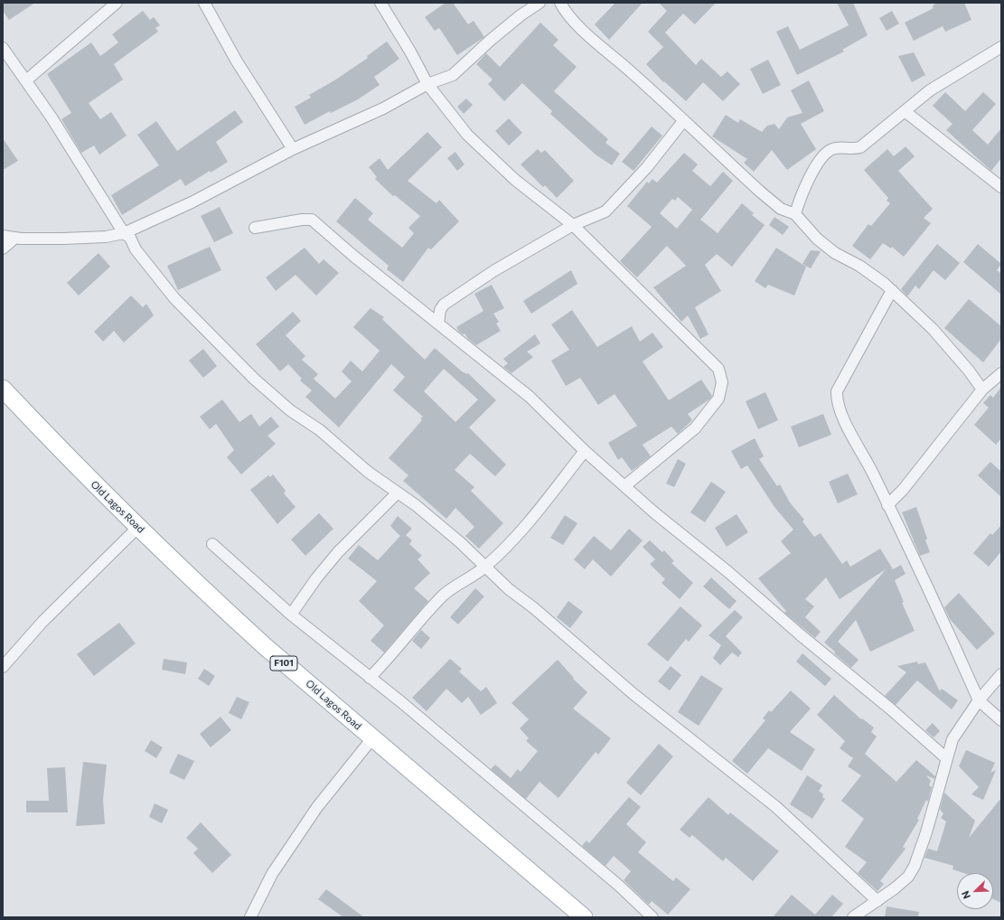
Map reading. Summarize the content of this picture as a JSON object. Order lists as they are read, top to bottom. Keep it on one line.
{"streets":{"main road":["Old Lagos Road","F101"]},"north":"bottom left"}
